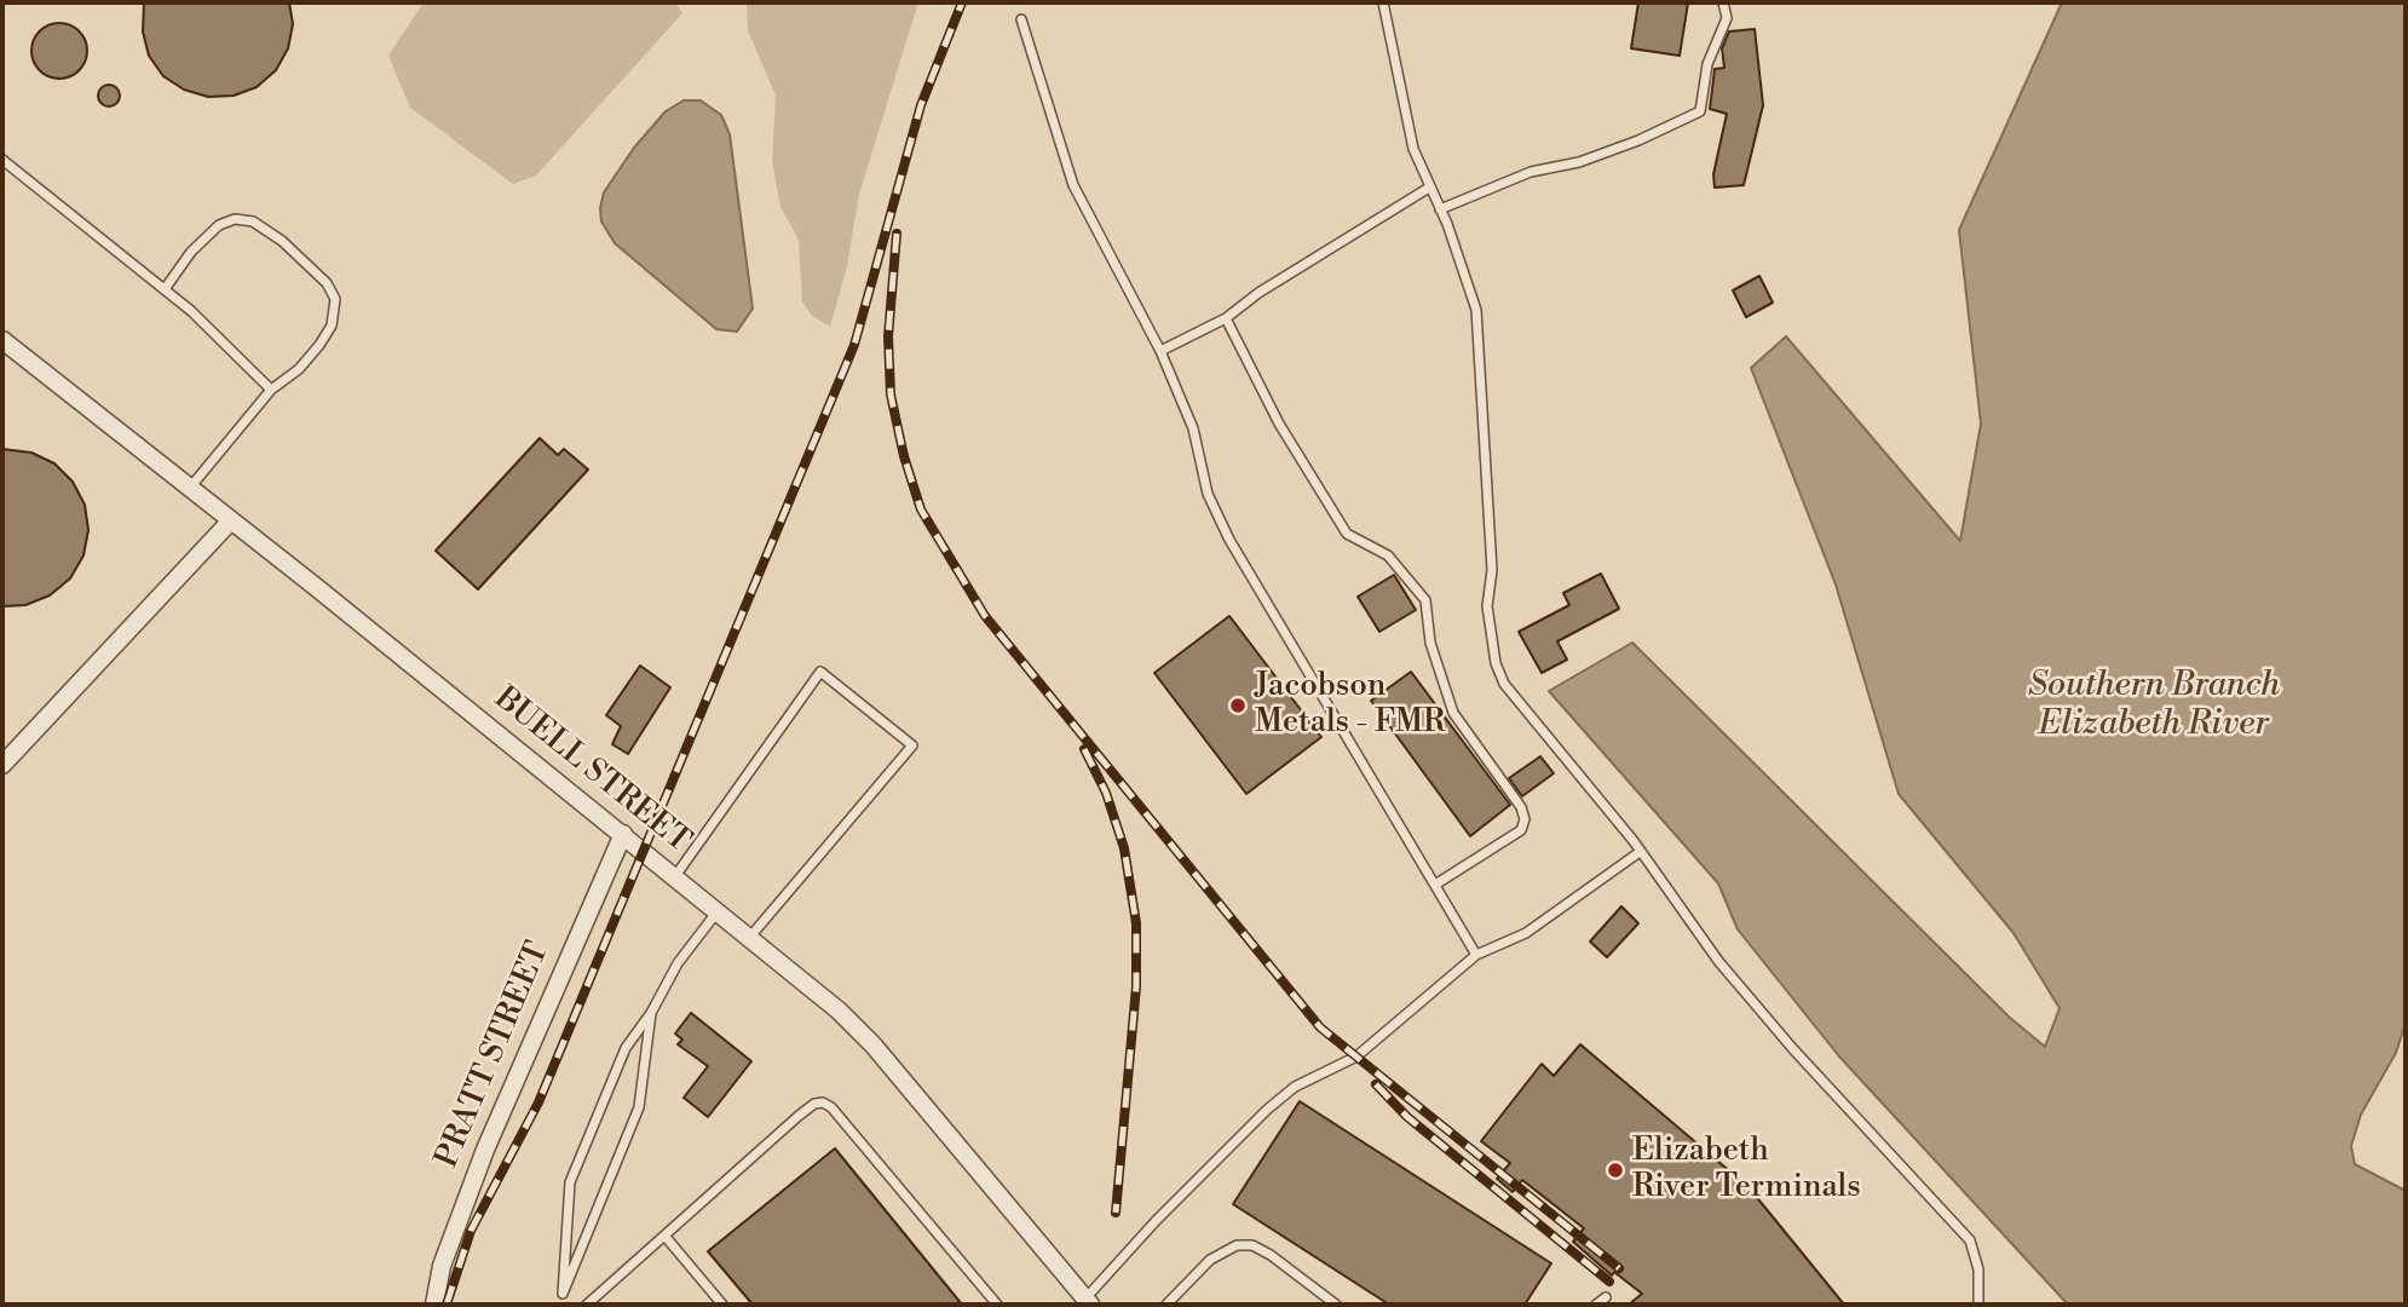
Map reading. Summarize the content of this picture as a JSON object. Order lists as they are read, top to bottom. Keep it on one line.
{"streets":{"street":["BUELL STREET","PRATT STREET"]},"crossings":[["BUELL STREET","PRATT STREET"]],"water":["Southern Branch Elizabeth River"],"places":["Jacobson Metals - FMR","Elizabeth River Terminals"]}
